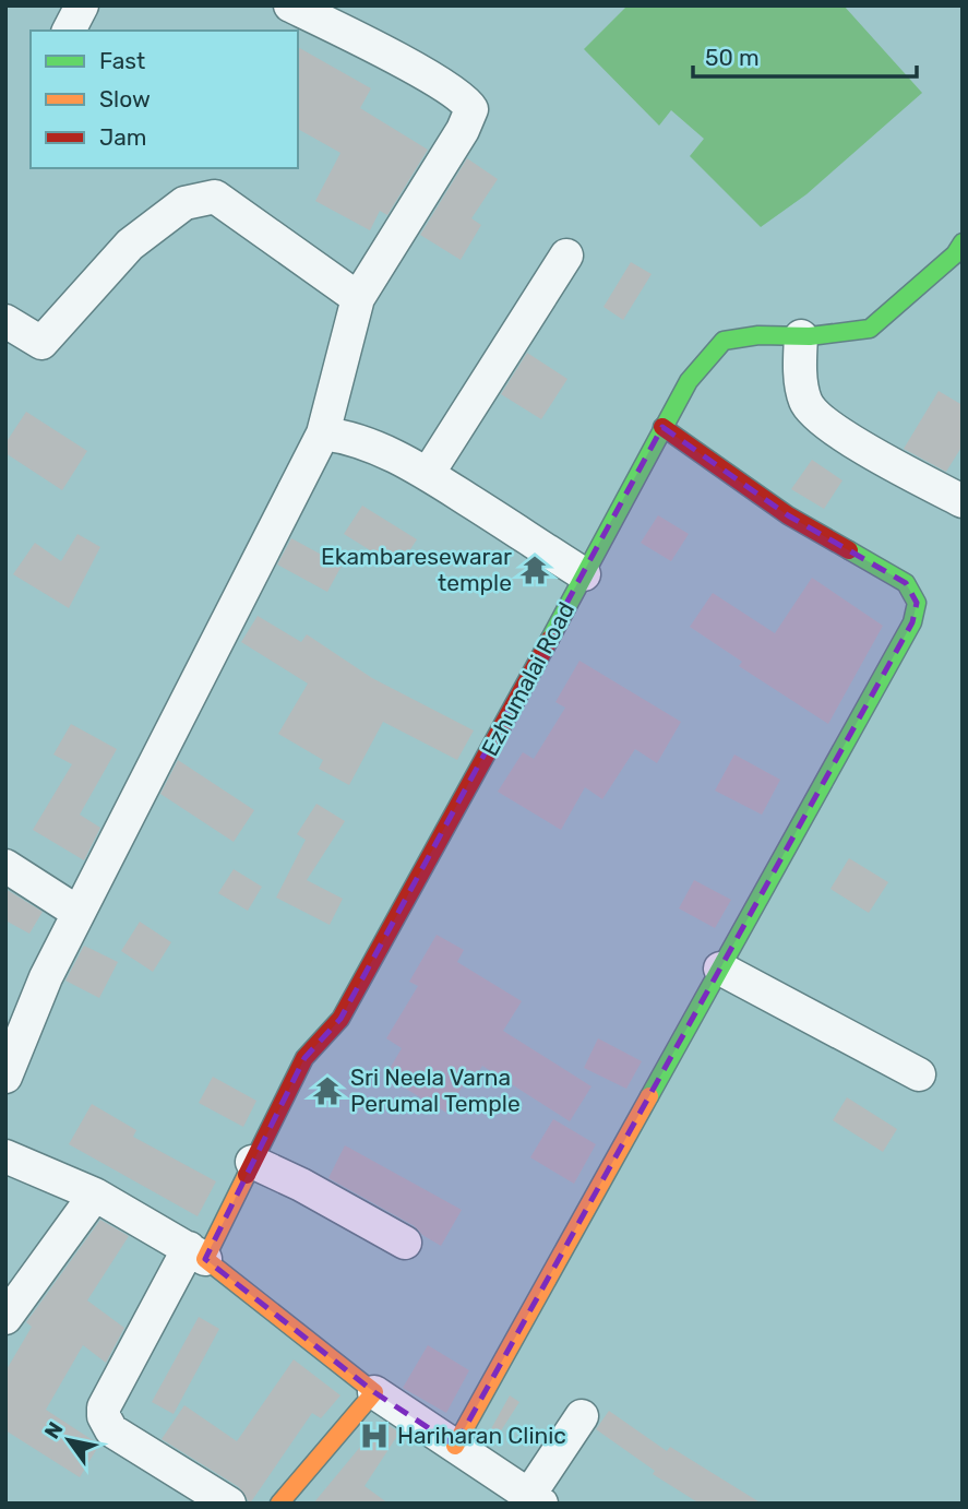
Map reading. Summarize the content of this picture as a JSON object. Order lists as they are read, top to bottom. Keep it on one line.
{"streets":{"street":["Ezhumalai Road"]},"places":{"temple":["Ekambaresewarar temple","Sri Neela Varna Perumal Temple"],"hospital":["Hariharan Clinic"]},"legend":["Fast","Slow","Jam"],"scale_bar":"50 m","north":"top left"}
